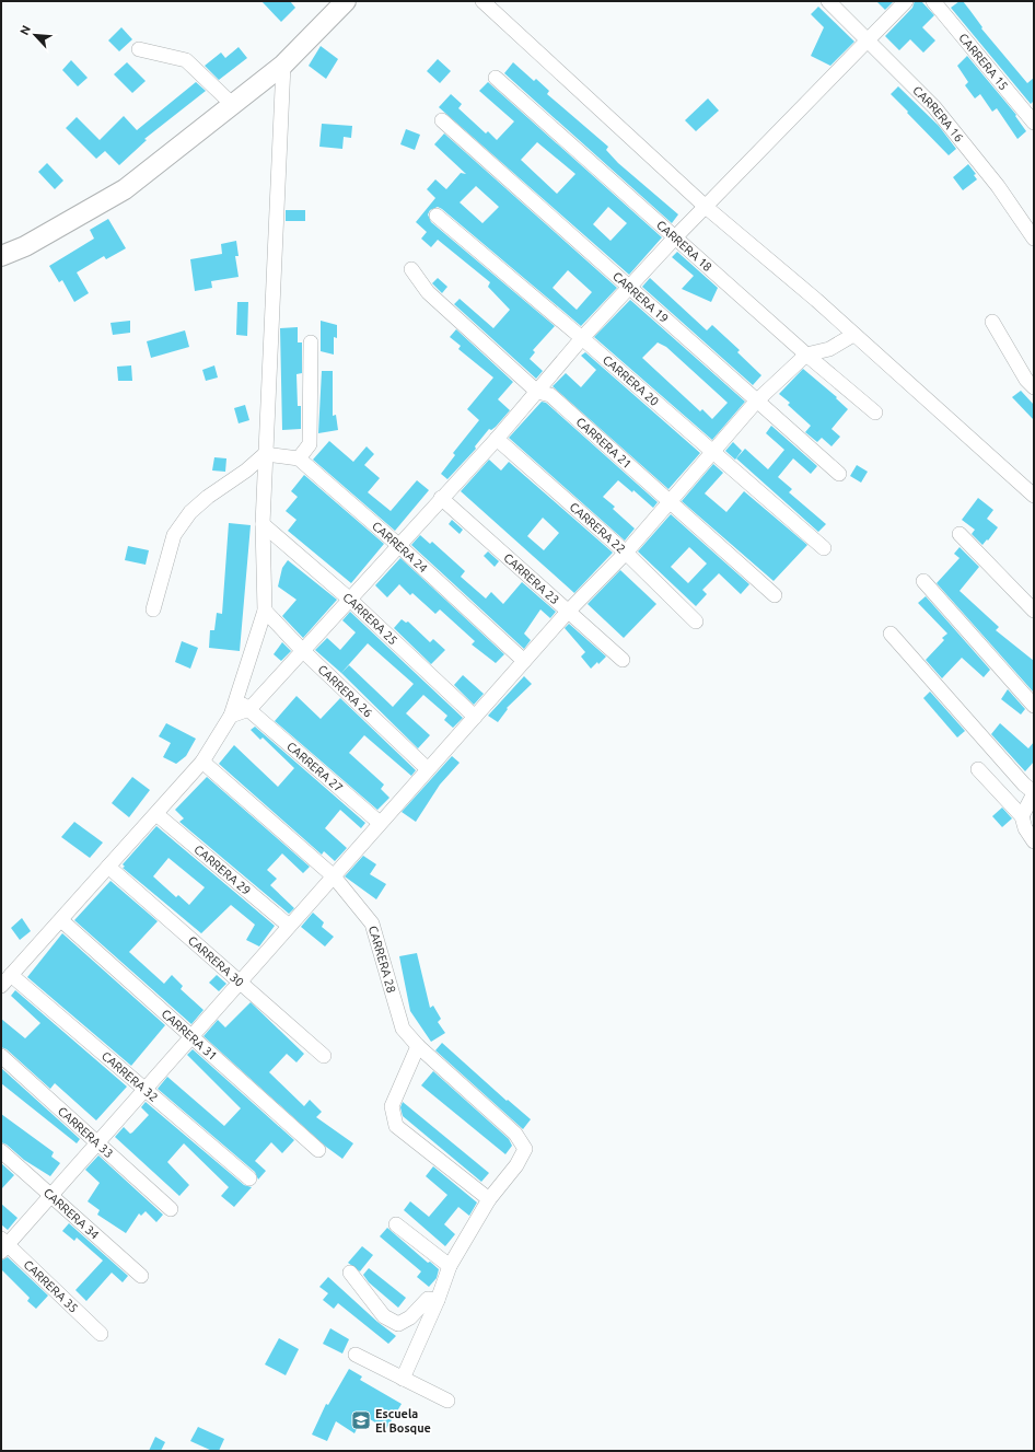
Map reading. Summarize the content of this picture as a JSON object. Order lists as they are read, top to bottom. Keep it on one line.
{"streets":{"street":["CARRERA 15","CARRERA 16","CARRERA 18","CARRERA 19","CARRERA 20","CARRERA 21","CARRERA 22","CARRERA 24","CARRERA 23","CARRERA 25","CARRERA 26","CARRERA 27","CARRERA 29","CARRERA 28","CARRERA 30","CARRERA 31","CARRERA 32","CARRERA 33","CARRERA 34","CARRERA 35"]},"places":{"school or university":["Escuela El Bosque"]},"north":"top left"}
